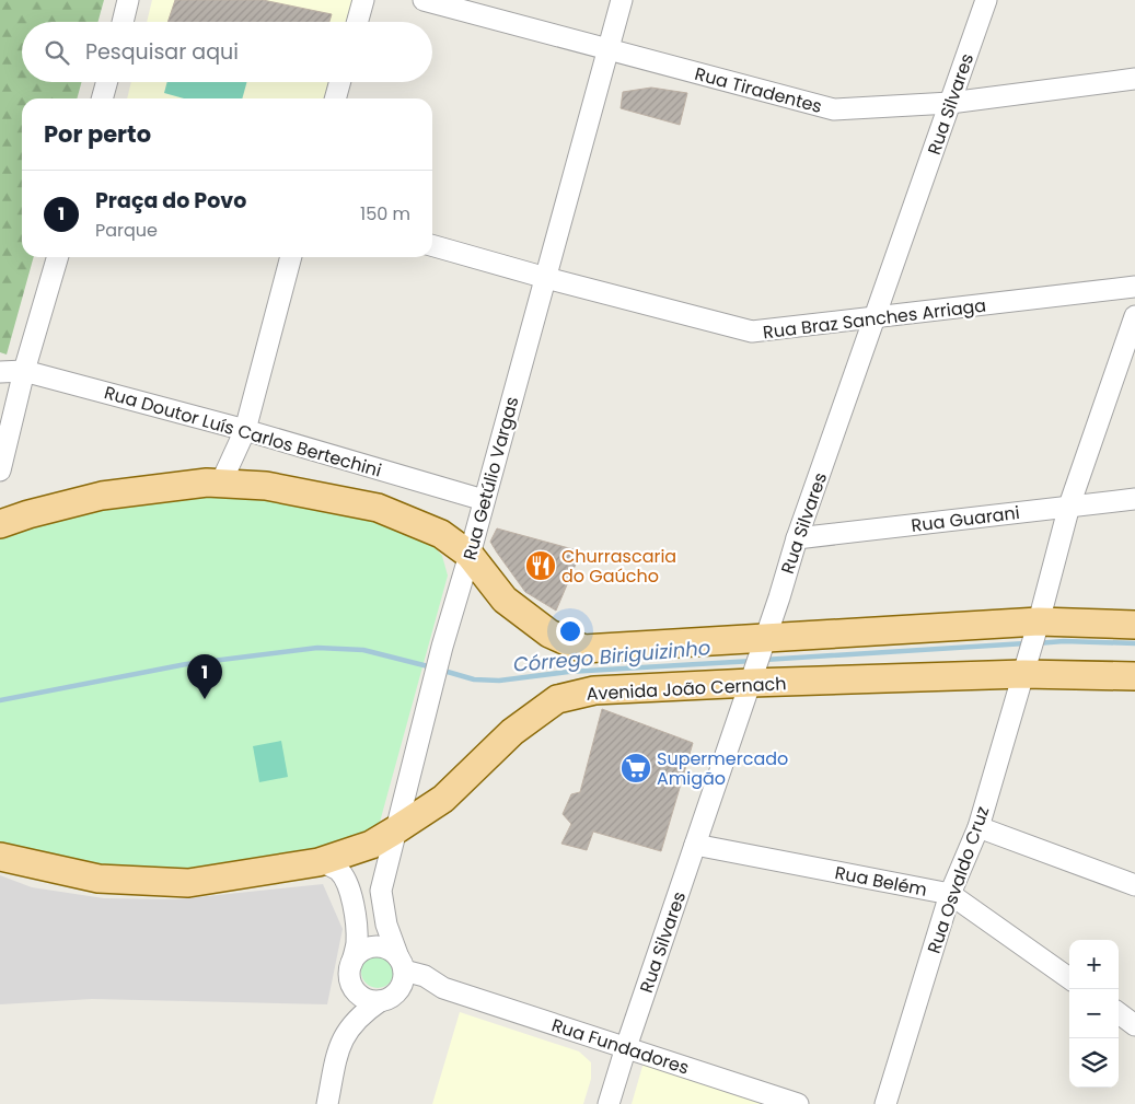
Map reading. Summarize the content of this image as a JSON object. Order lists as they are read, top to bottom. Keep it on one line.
{"streets":{"main road":["Avenida João Cernach"],"street":["Rua Tiradentes","Rua Silvares","Rua Braz Sanches Arriaga","Rua Doutor Luís Carlos Bertechini","Rua Getúlio Vargas","Rua Guarani","Rua Osvaldo Cruz","Rua Belém","Rua Fundadores"]},"crossings":[["Rua Tiradentes","Rua Silvares"],["Rua Tiradentes","Rua Getúlio Vargas"],["Rua Silvares","Rua Braz Sanches Arriaga"],["Rua Silvares","Rua Guarani"],["Rua Silvares","Avenida João Cernach"],["Rua Silvares","Rua Belém"],["Rua Silvares","Rua Fundadores"],["Rua Braz Sanches Arriaga","Rua Getúlio Vargas"],["Rua Doutor Luís Carlos Bertechini","Rua Getúlio Vargas"],["Rua Getúlio Vargas","Avenida João Cernach"],["Rua Getúlio Vargas","Rua Fundadores"],["Rua Guarani","Rua Osvaldo Cruz"],["Avenida João Cernach","Rua Osvaldo Cruz"],["Rua Osvaldo Cruz","Rua Belém"]],"water":["Córrego Biriguizinho"],"places":{"restaurant":["Churrascaria do Gaúcho"],"supermarket":["Supermercado Amigão"]},"page":{"search":"Pesquisar aqui","heading":"Por perto","list":[{"mark":"1","name":"Praça do Povo","note":"Parque","value":"150 m"}],"pins":"1","map_buttons":["+","−"]}}
